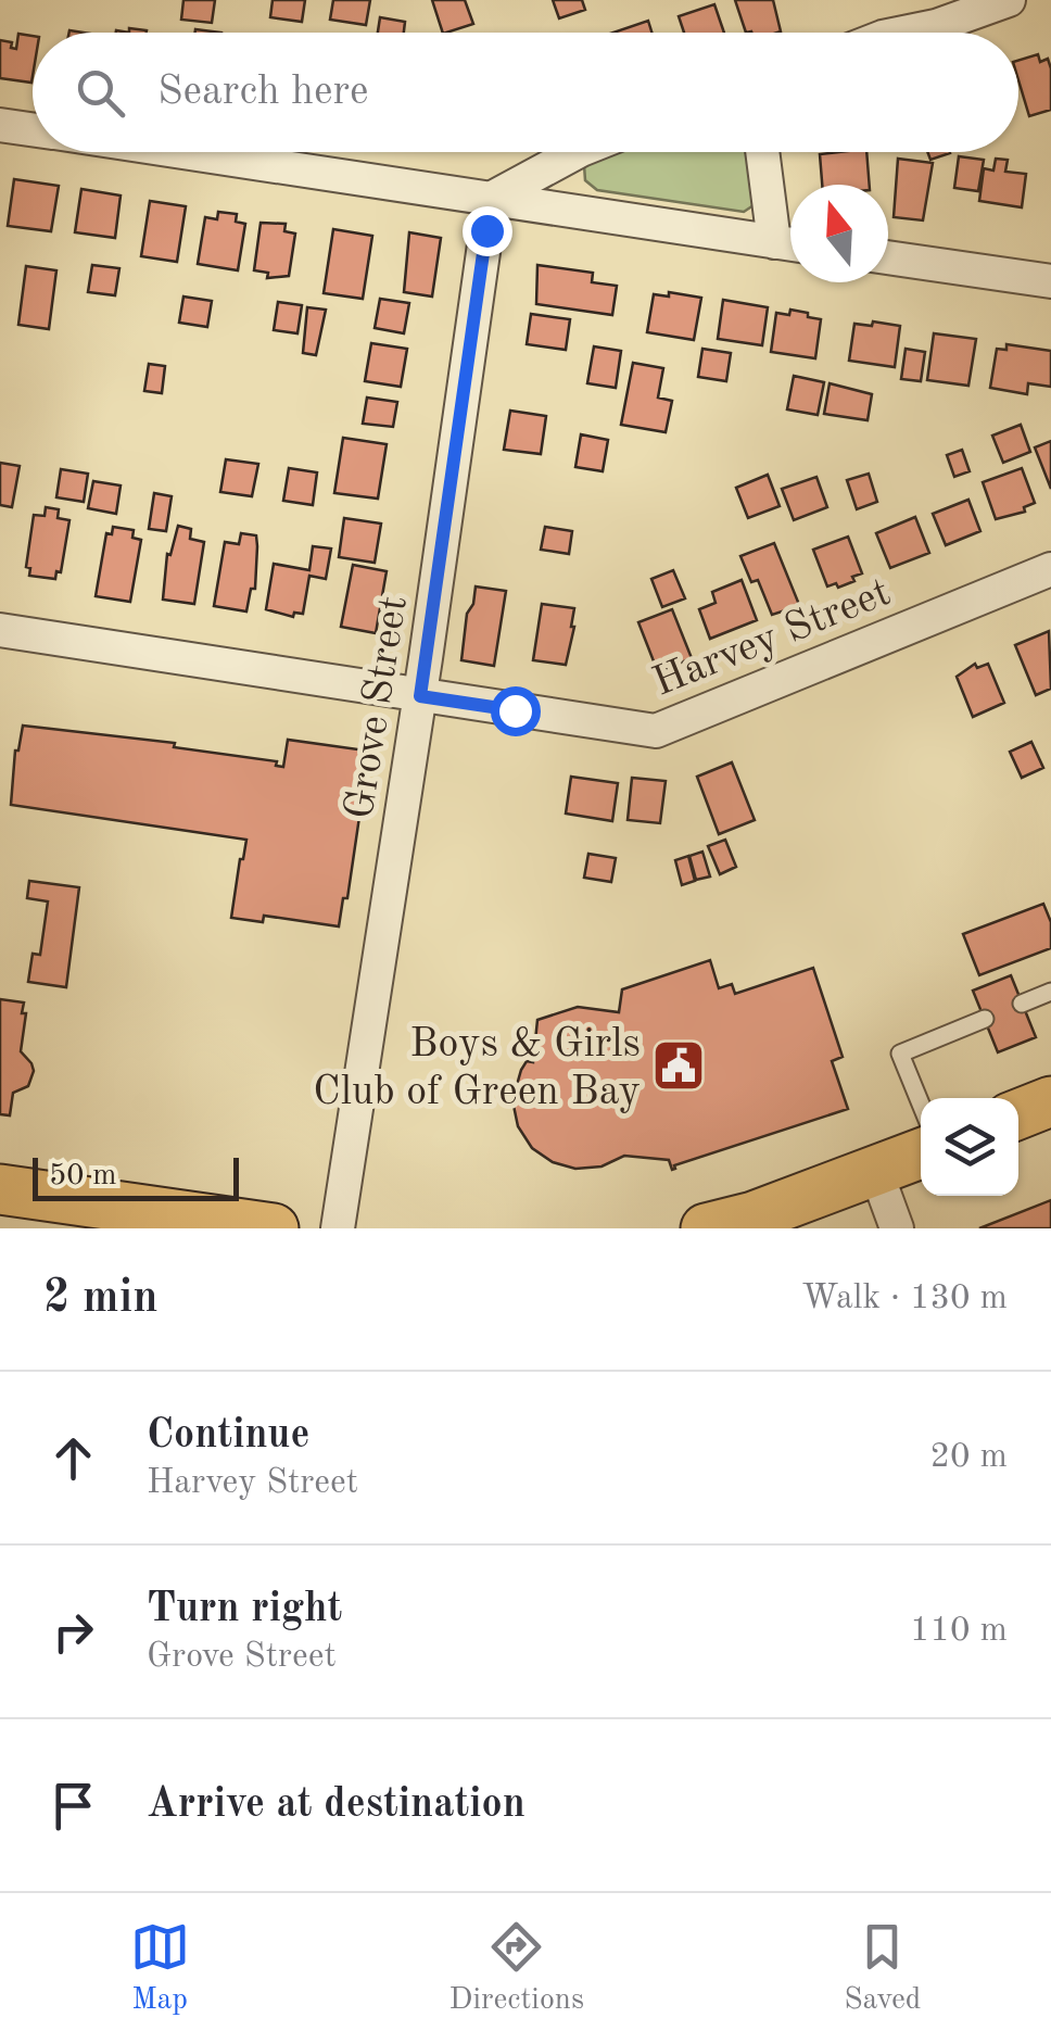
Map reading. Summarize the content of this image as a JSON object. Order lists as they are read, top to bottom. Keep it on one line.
{"streets":{"street":["Harvey Street","Grove Street"]},"crossings":[["Harvey Street","Grove Street"]],"places":{"public building":["Boys & Girls Club of Green Bay"]},"scale_bar":"50 m","north":"top","page":{"search":"Search here","scale":"50 m","heading":["2 min","Walk · 130 m"],"list":[["Continue","Harvey Street","20 m"],["Turn right","Grove Street","110 m"],"Arrive at destination"],"nav":["Map","Directions","Saved"]}}
